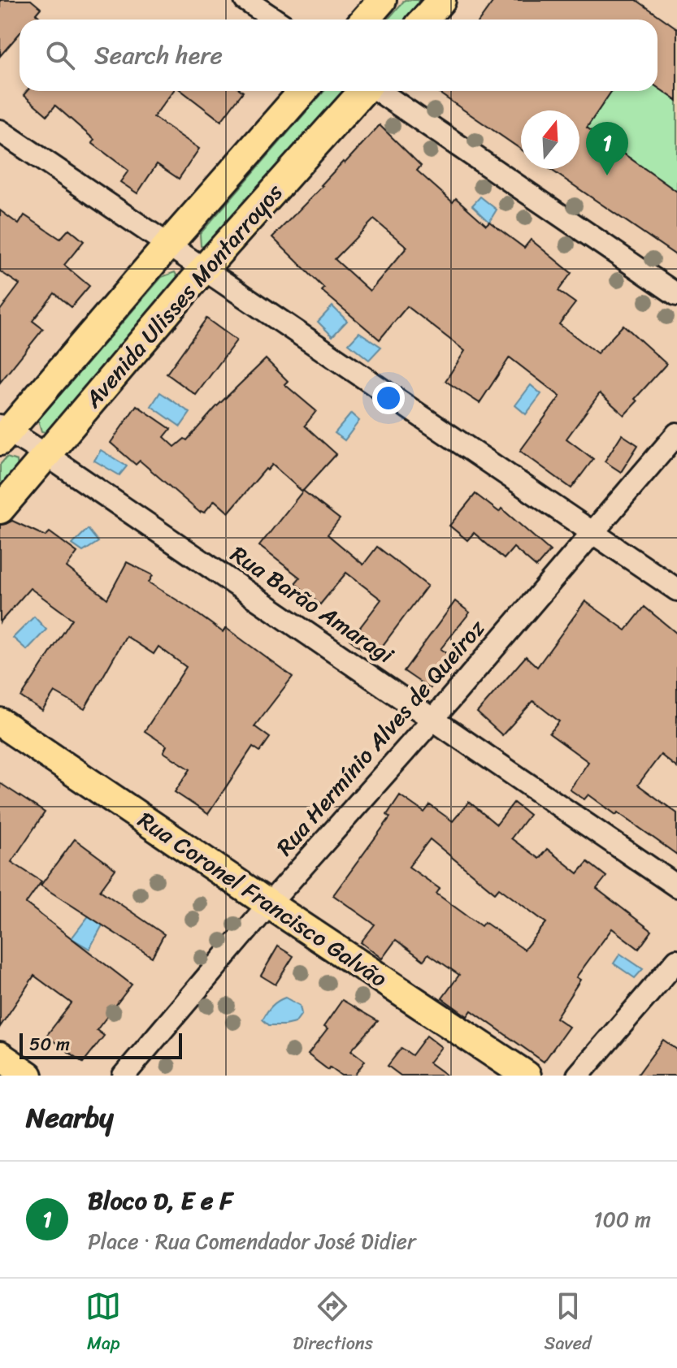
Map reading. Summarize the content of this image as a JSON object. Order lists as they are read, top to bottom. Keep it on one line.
{"streets":{"main road":["Avenida Ulisses Montarroyos","Rua Coronel Francisco Galvão"],"street":["Rua Barão Amaragi","Rua Hermínio Alves de Queiroz"]},"crossings":[["Avenida Ulisses Montarroyos","Rua Barão Amaragi"],["Rua Barão Amaragi","Rua Hermínio Alves de Queiroz"],["Rua Hermínio Alves de Queiroz","Rua Coronel Francisco Galvão"]],"scale_bar":"50 m","north":"top","page":{"search":"Search here","pins":"1","scale":"50 m","heading":"Nearby","list":[{"mark":"1","name":"Bloco D, E e F","note":"Place · Rua Comendador José Didier","value":"100 m"}],"nav":["Map","Directions","Saved"]}}
